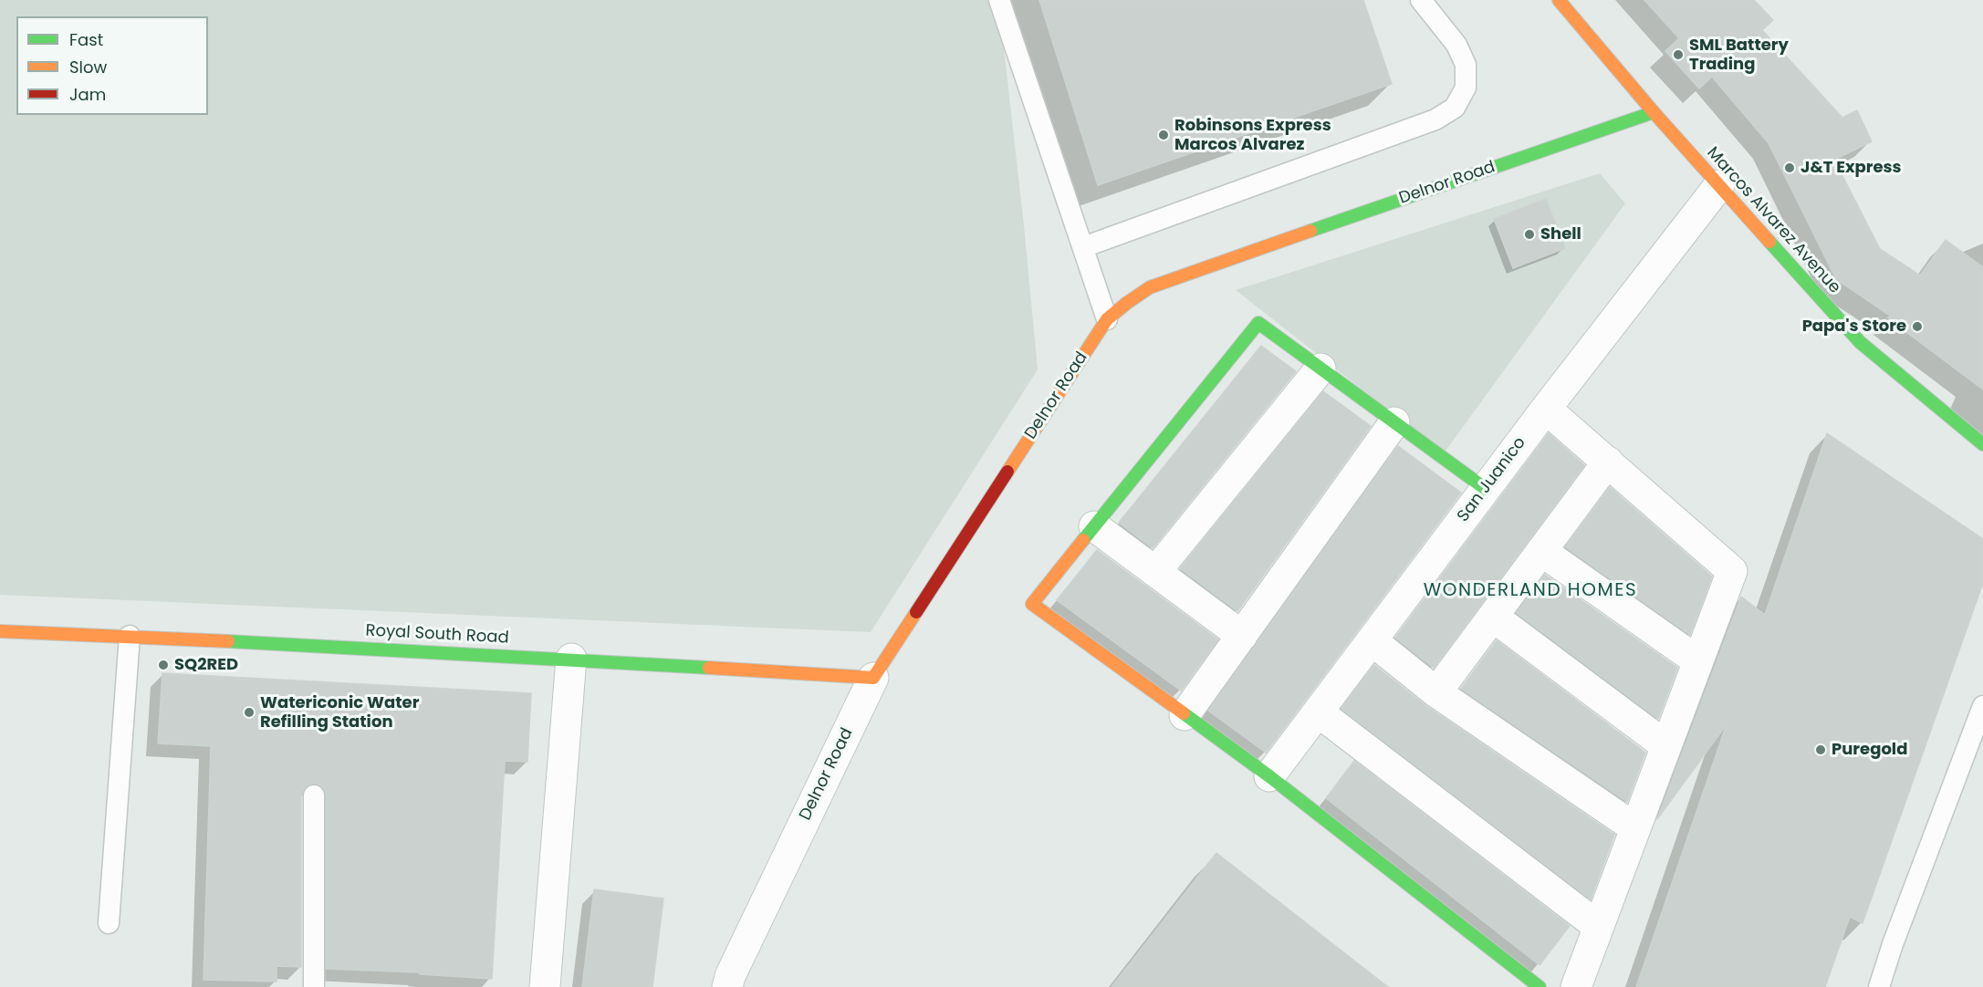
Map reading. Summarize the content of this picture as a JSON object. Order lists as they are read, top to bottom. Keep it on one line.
{"streets":{"street":["Delnor Road","Marcos Alvarez Avenue","San Juanico","Royal South Road"]},"crossings":[["Delnor Road","Marcos Alvarez Avenue"],["Delnor Road","Royal South Road"],["Marcos Alvarez Avenue","San Juanico"]],"districts":["WONDERLAND HOMES"],"places":["SML Battery Trading","Robinsons Express Marcos Alvarez","J&T Express","Shell","Papa's Store","SQ2RED","Watericonic Water Refilling Station","Puregold"],"legend":["Fast","Slow","Jam"]}
